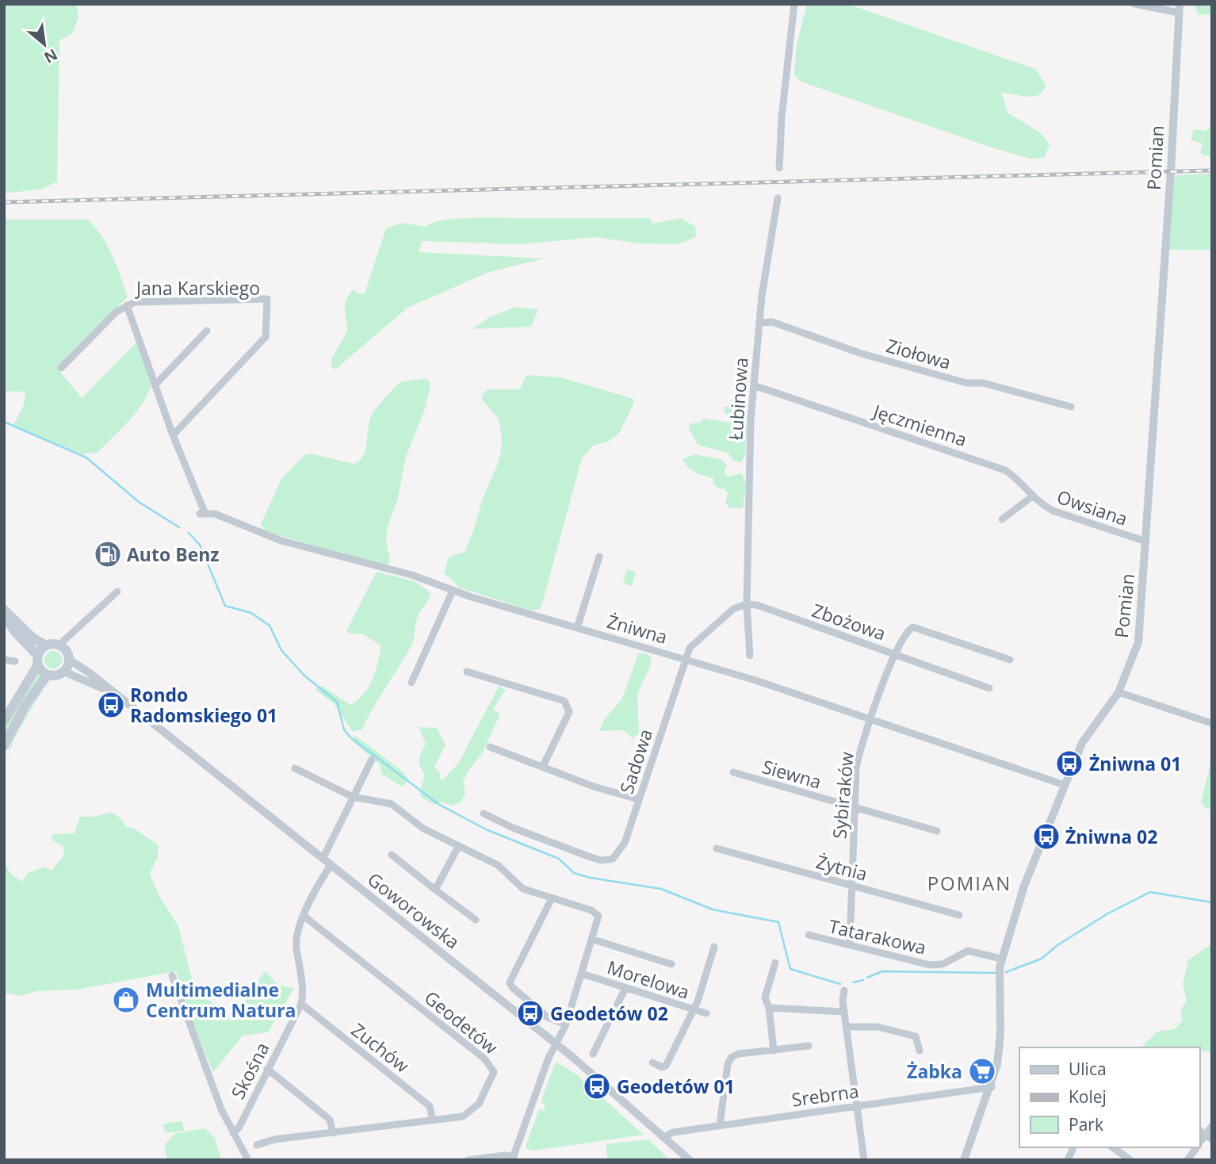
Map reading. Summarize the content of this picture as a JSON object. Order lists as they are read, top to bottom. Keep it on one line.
{"streets":{"street":["Pomian","Jana Karskiego","Ziołowa","Łubinowa","Jęczmienna","Owsiana","Zbożowa","Żniwna","Sadowa","Siewna","Sybiraków","Żytnia","Goworowska","Tatarakowa","Morelowa","Geodetów","Zuchów","Skośna","Srebrna"]},"crossings":[["Pomian","Owsiana"],["Pomian","Żniwna"],["Pomian","Tatarakowa"],["Pomian","Srebrna"],["Jana Karskiego","Żniwna"],["Ziołowa","Łubinowa"],["Łubinowa","Jęczmienna"],["Łubinowa","Zbożowa"],["Łubinowa","Sadowa"],["Jęczmienna","Owsiana"],["Zbożowa","Sadowa"],["Zbożowa","Sybiraków"],["Żniwna","Sadowa"],["Żniwna","Sybiraków"],["Siewna","Sybiraków"],["Sybiraków","Żytnia"],["Sybiraków","Tatarakowa"],["Goworowska","Skośna"],["Goworowska","Srebrna"],["Geodetów","Zuchów"],["Geodetów","Skośna"],["Zuchów","Skośna"]],"districts":["POMIAN"],"places":{"fuel station":["Auto Benz"],"bus stop":["Rondo Radomskiego 01","Żniwna 01","Żniwna 02","Geodetów 02","Geodetów 01"],"shop":["Multimedialne Centrum Natura"],"supermarket":["Żabka"]},"legend":["Ulica","Kolej","Park"],"north":"bottom right"}
